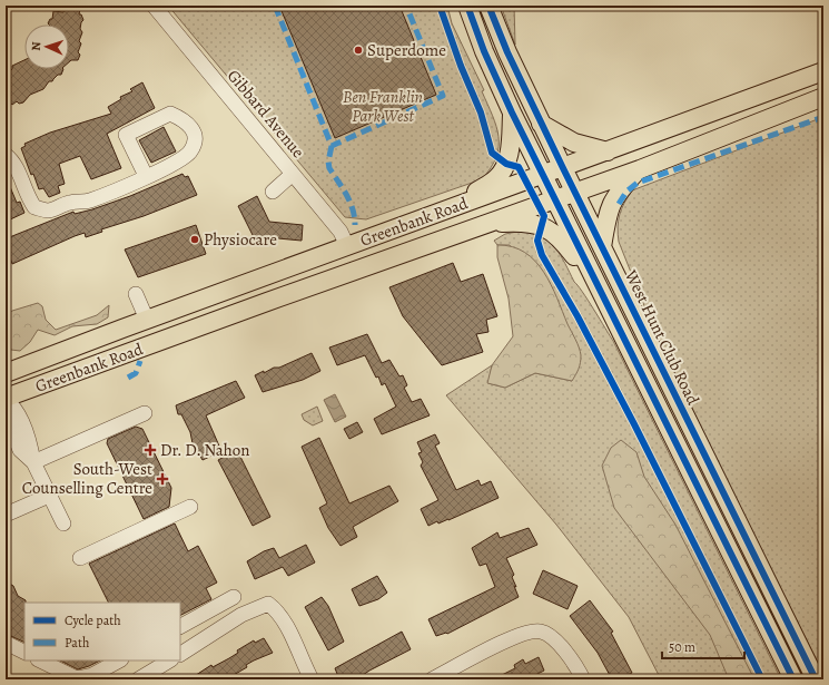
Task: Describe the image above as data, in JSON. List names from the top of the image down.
{
  "streets": {
    "main road": ["Greenbank Road", "West Hunt Club Road"],
    "street": ["Gibbard Avenue"]
  },
  "crossings": [
    ["Gibbard Avenue", "Greenbank Road"],
    ["Greenbank Road", "West Hunt Club Road"]
  ],
  "parks": ["Ben Franklin Park West"],
  "places": {
    "other": ["Superdome", "Physiocare"],
    "health": ["Dr. D. Nahon", "South-West Counselling Centre"]
  },
  "legend": ["Cycle path", "Path"],
  "scale_bar": "50 m",
  "north": "left"
}
